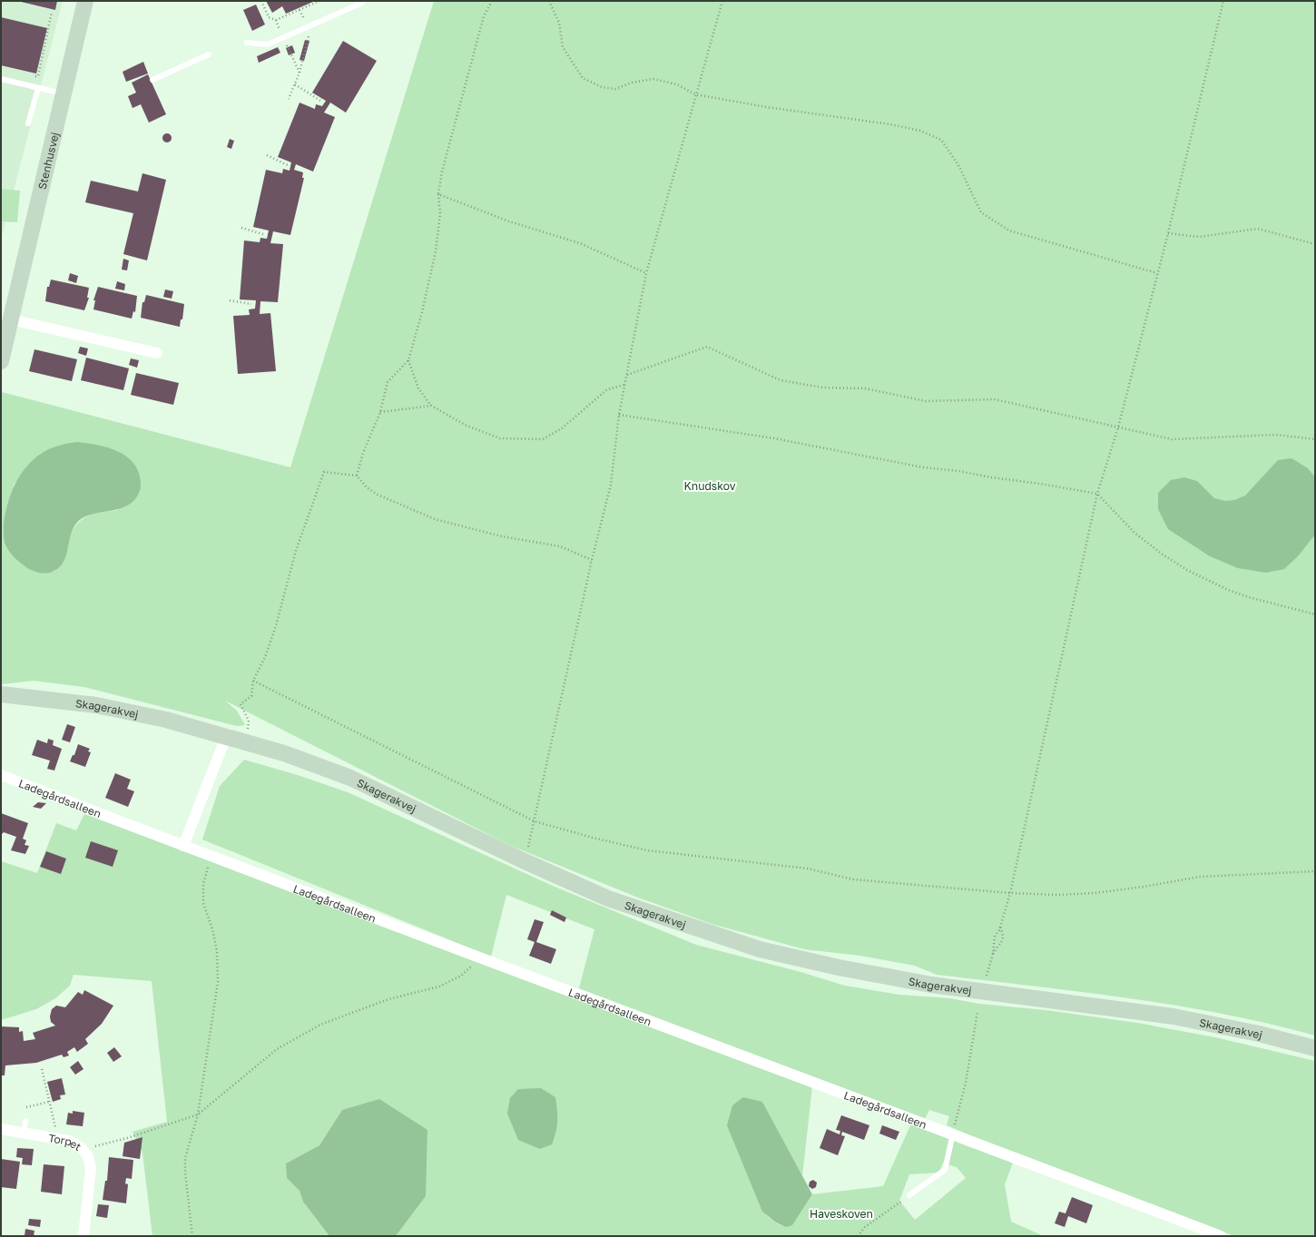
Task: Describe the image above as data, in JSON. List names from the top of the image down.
{
  "streets": {
    "street": [
      "Stenhusvej",
      "Skagerakvej",
      "Ladegårdsalleen",
      "Torpet"
    ]
  },
  "parks": ["Knudskov", "Haveskoven"]
}
